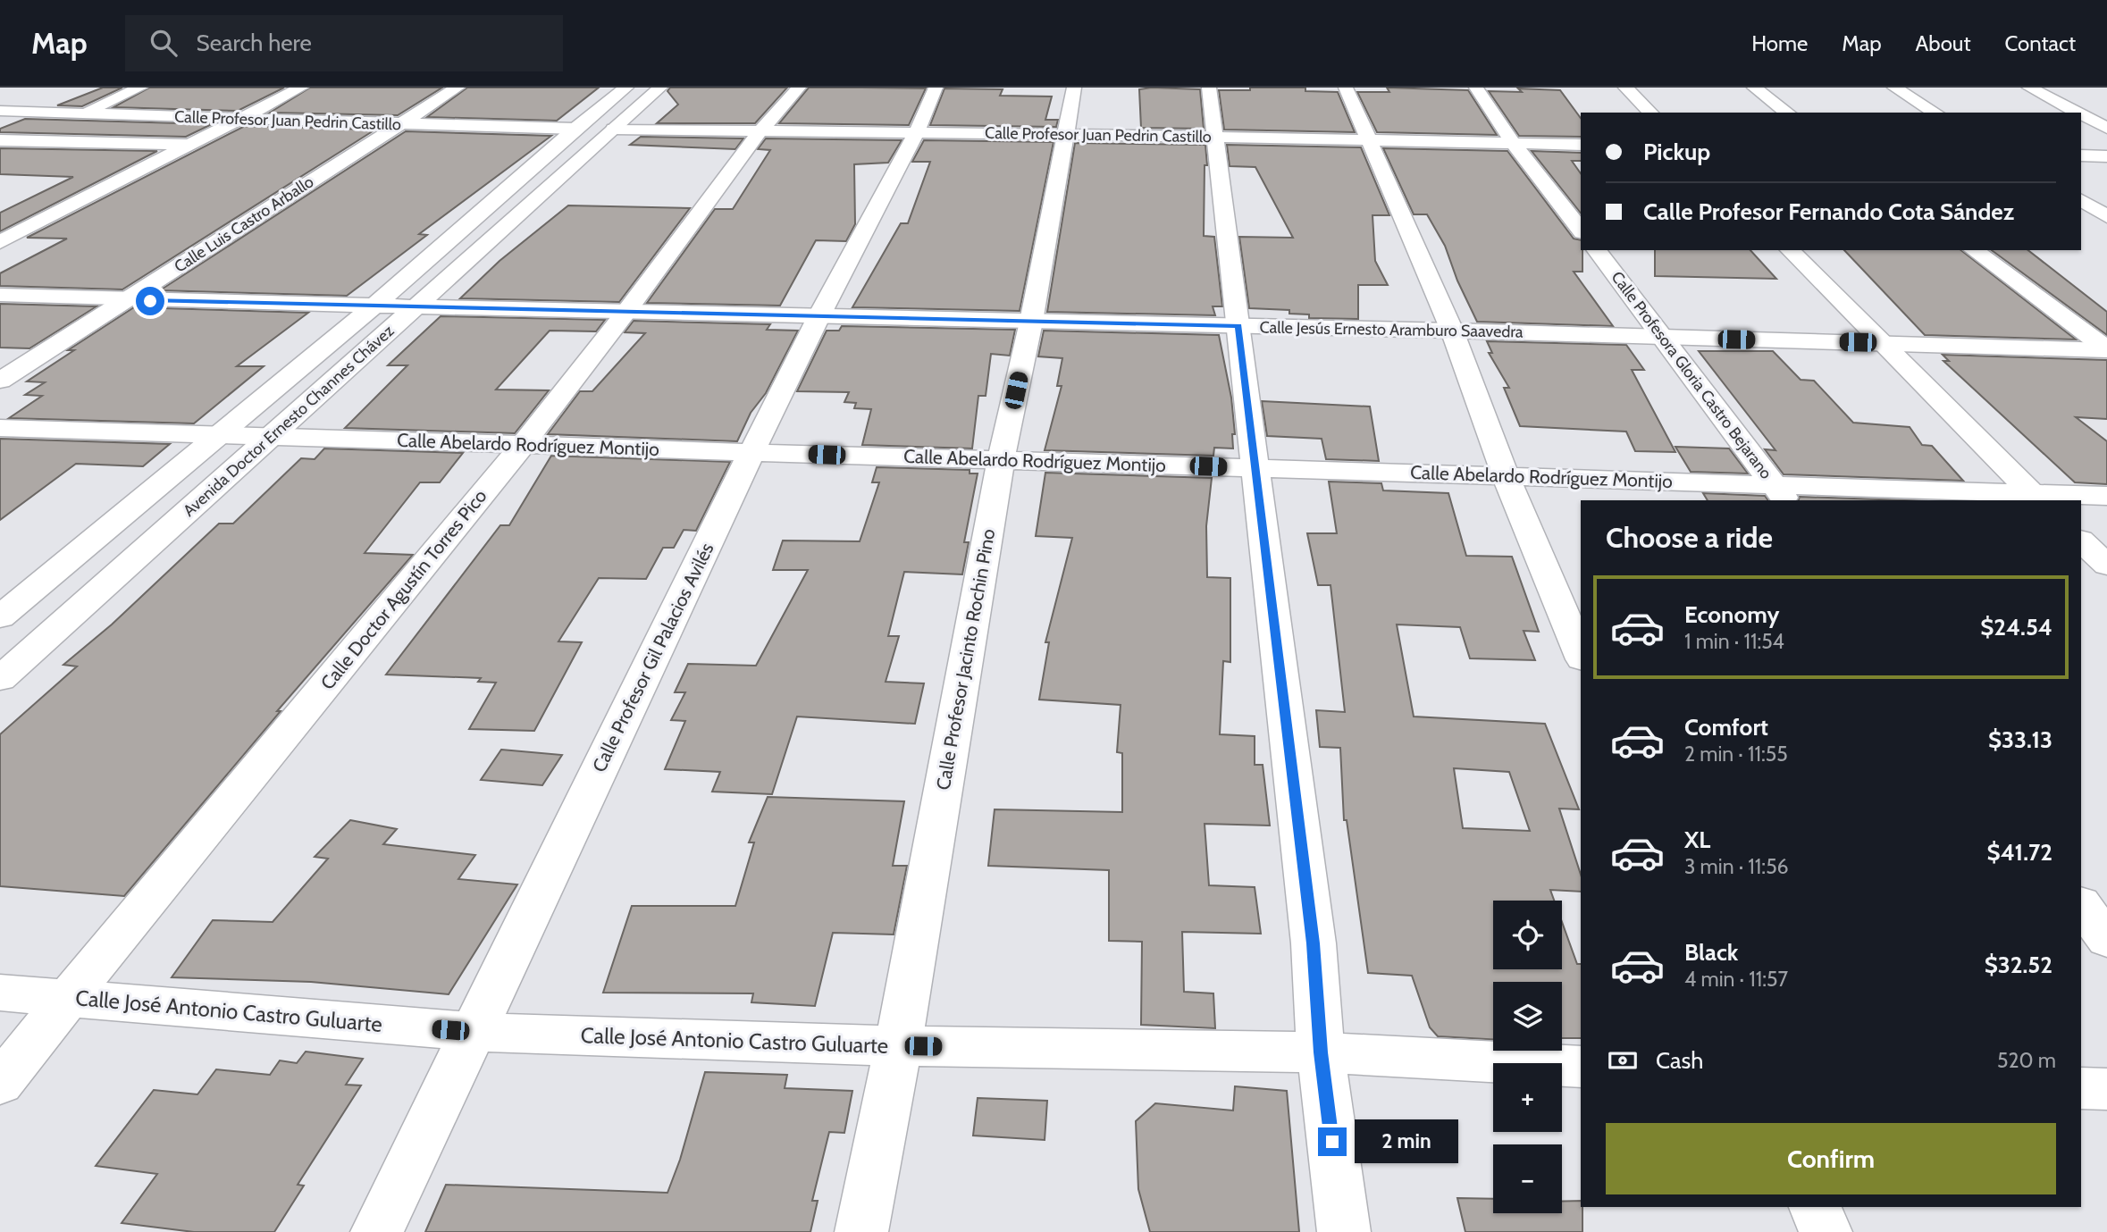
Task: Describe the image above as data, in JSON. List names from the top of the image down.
{
  "streets": {
    "street": [
      "Calle Profesor Juan Pedrin Castillo",
      "Calle Luis Castro Arballo",
      "Calle Jesús Ernesto Aramburo Saavedra",
      "Calle Profesora Gloria Castro Bejarano",
      "Avenida Doctor Ernesto Channes Chávez",
      "Calle Abelardo Rodríguez Montijo",
      "Calle Doctor Agustín Torres Pico",
      "Calle Profesor Gil Palacios Avilés",
      "Calle Profesor Jacinto Rochin Pino",
      "Calle José Antonio Castro Guluarte"
    ]
  },
  "crossings": [
    ["Calle Profesor Juan Pedrin Castillo", "Calle Luis Castro Arballo"],
    ["Calle Profesor Juan Pedrin Castillo", "Avenida Doctor Ernesto Channes Chávez"],
    ["Calle Profesor Juan Pedrin Castillo", "Calle Doctor Agustín Torres Pico"],
    ["Calle Profesor Juan Pedrin Castillo", "Calle Profesor Gil Palacios Avilés"],
    ["Calle Profesor Juan Pedrin Castillo", "Calle Profesor Jacinto Rochin Pino"],
    ["Calle Luis Castro Arballo", "Calle Jesús Ernesto Aramburo Saavedra"],
    ["Calle Jesús Ernesto Aramburo Saavedra", "Calle Profesora Gloria Castro Bejarano"],
    ["Calle Jesús Ernesto Aramburo Saavedra", "Avenida Doctor Ernesto Channes Chávez"],
    ["Calle Jesús Ernesto Aramburo Saavedra", "Calle Doctor Agustín Torres Pico"],
    ["Calle Jesús Ernesto Aramburo Saavedra", "Calle Profesor Gil Palacios Avilés"],
    ["Calle Jesús Ernesto Aramburo Saavedra", "Calle Profesor Jacinto Rochin Pino"],
    ["Calle Profesora Gloria Castro Bejarano", "Calle Abelardo Rodríguez Montijo"],
    ["Avenida Doctor Ernesto Channes Chávez", "Calle Abelardo Rodríguez Montijo"],
    ["Calle Abelardo Rodríguez Montijo", "Calle Doctor Agustín Torres Pico"],
    ["Calle Abelardo Rodríguez Montijo", "Calle Profesor Gil Palacios Avilés"],
    ["Calle Abelardo Rodríguez Montijo", "Calle Profesor Jacinto Rochin Pino"],
    ["Calle Doctor Agustín Torres Pico", "Calle José Antonio Castro Guluarte"],
    ["Calle Profesor Gil Palacios Avilés", "Calle José Antonio Castro Guluarte"],
    ["Calle Profesor Jacinto Rochin Pino", "Calle José Antonio Castro Guluarte"]
  ],
  "page": {
    "header": "Map",
    "search": "Search here",
    "nav": [
      "Home",
      "Map",
      "About",
      "Contact"
    ],
    "banner": ["Pickup", "Calle Profesor Fernando Cota Sández"],
    "heading": "Choose a ride",
    "list": [
      {
        "name": "Economy",
        "note": "1 min · 11:54",
        "value": "$24.54"
      },
      {
        "name": "Comfort",
        "note": "2 min · 11:55",
        "value": "$33.13"
      },
      {
        "name": "XL",
        "note": "3 min · 11:56",
        "value": "$41.72"
      },
      {
        "name": "Black",
        "note": "4 min · 11:57",
        "value": "$32.52"
      }
    ],
    "map_buttons": ["+", "−"],
    "pay": ["Cash", "520 m"],
    "buttons": "Confirm",
    "bubble": "2 min"
  }
}
